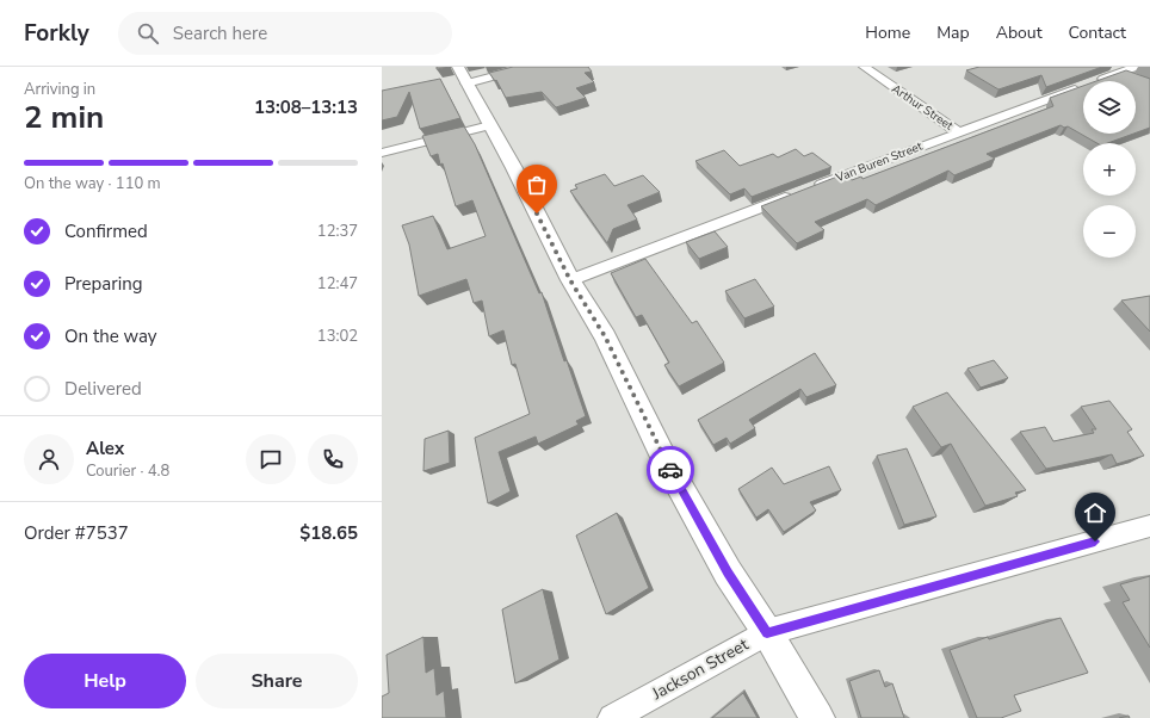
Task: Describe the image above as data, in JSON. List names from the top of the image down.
{
  "streets": {
    "street": ["Arthur Street", "Van Buren Street", "Jackson Street"]
  },
  "crossings": [
    ["Arthur Street", "Van Buren Street"]
  ],
  "page": {
    "header": "Forkly",
    "search": "Search here",
    "nav": [
      "Home",
      "Map",
      "About",
      "Contact"
    ],
    "heading": ["2 min", "Arriving in", "13:08–13:13"],
    "panel": [
      "Alex",
      "Courier · 4.8",
      "Order #7537",
      "$18.65"
    ],
    "map_buttons": ["+", "−"],
    "bar": "On the way · 110 m",
    "list": [
      ["Confirmed", "12:37"],
      ["Preparing", "12:47"],
      ["On the way", "13:02"],
      "Delivered"
    ],
    "buttons": ["Help", "Share"]
  }
}
